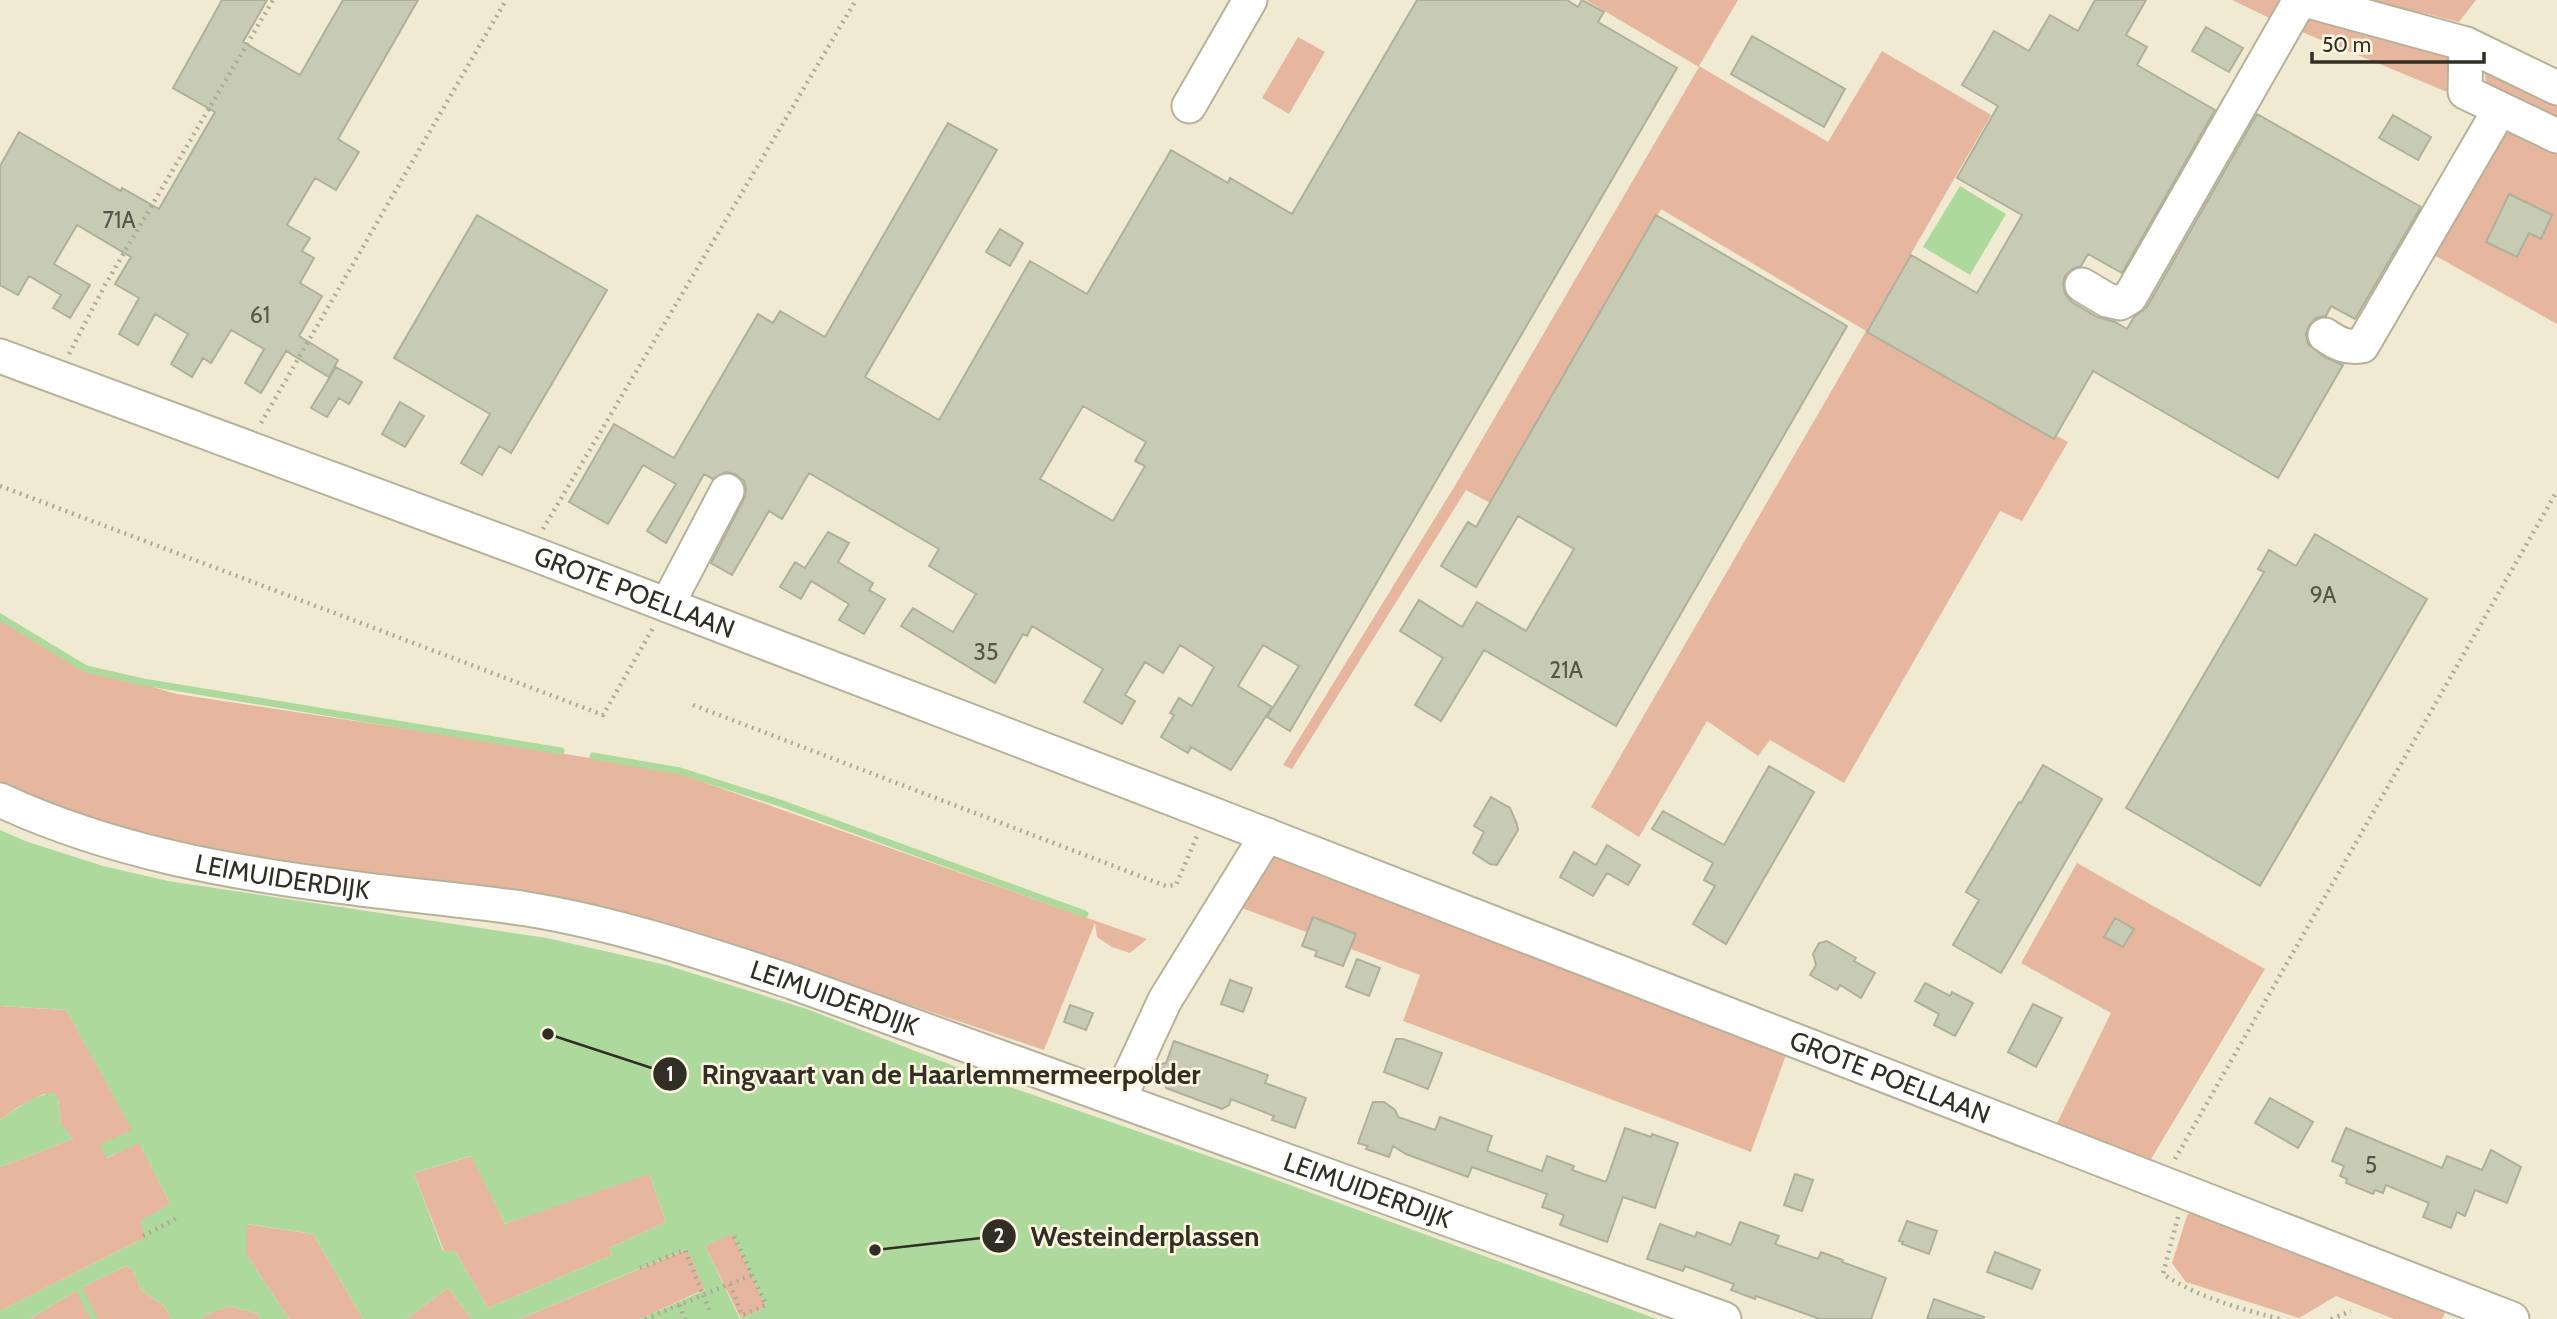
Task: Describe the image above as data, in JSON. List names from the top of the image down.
{
  "streets": {
    "street": ["GROTE POELLAAN", "LEIMUIDERDIJK"]
  },
  "places": ["Ringvaart van de Haarlemmermeerpolder", "Westeinderplassen"],
  "house_numbers": [
    "71A",
    "61",
    "9A",
    "35",
    "21A",
    "5"
  ],
  "scale_bar": "50 m"
}
